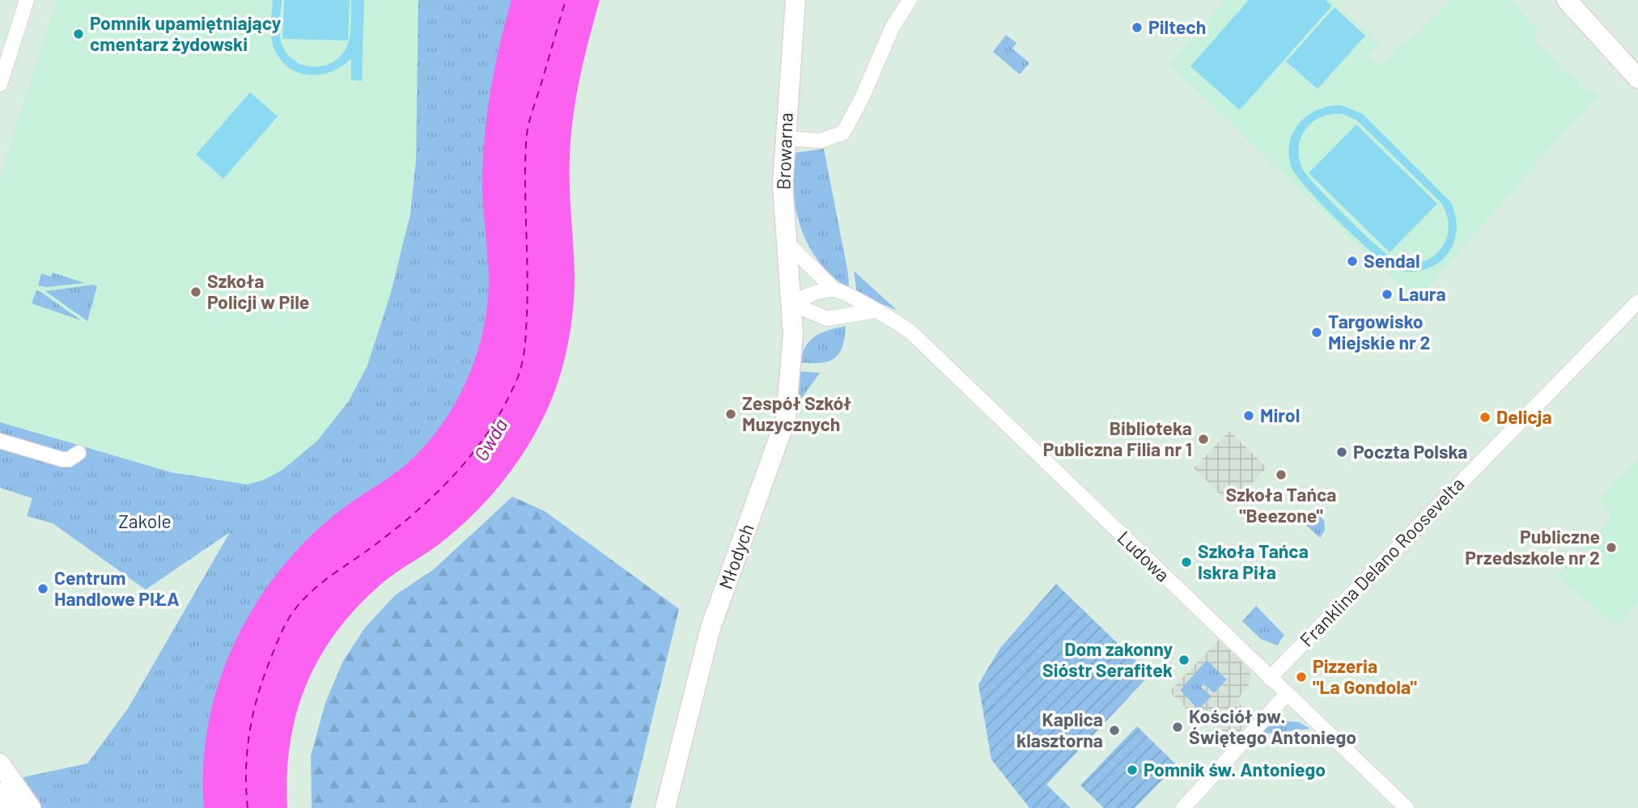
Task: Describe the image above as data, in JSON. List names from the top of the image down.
{
  "streets": {
    "street": [
      "Browarna",
      "Młodych",
      "Ludowa",
      "Franklina Delano Roosevelta"
    ]
  },
  "crossings": [
    ["Browarna", "Młodych"],
    ["Browarna", "Ludowa"],
    ["Ludowa", "Franklina Delano Roosevelta"]
  ],
  "water": ["Gwda"],
  "parks": ["Zakole"],
  "places": [
    "Piltech",
    "Pomnik upamiętniający cmentarz żydowski",
    "Sendal",
    "Szkoła Policji w Pile",
    "Laura",
    "Targowisko Miejskie nr 2",
    "Zespół Szkół Muzycznych",
    "Mirol",
    "Delicja",
    "Biblioteka Publiczna Filia nr 1",
    "Poczta Polska",
    "Szkoła Tańca \"Beezone\"",
    "Publiczne Przedszkole nr 2",
    "Szkoła Tańca Iskra Piła",
    "Centrum Handlowe PIŁA",
    "Dom zakonny Sióstr Serafitek",
    "Pizzeria \"La Gondola\"",
    "Kościół pw. Świętego Antoniego",
    "Kaplica klasztorna",
    "Pomnik św. Antoniego"
  ]
}
